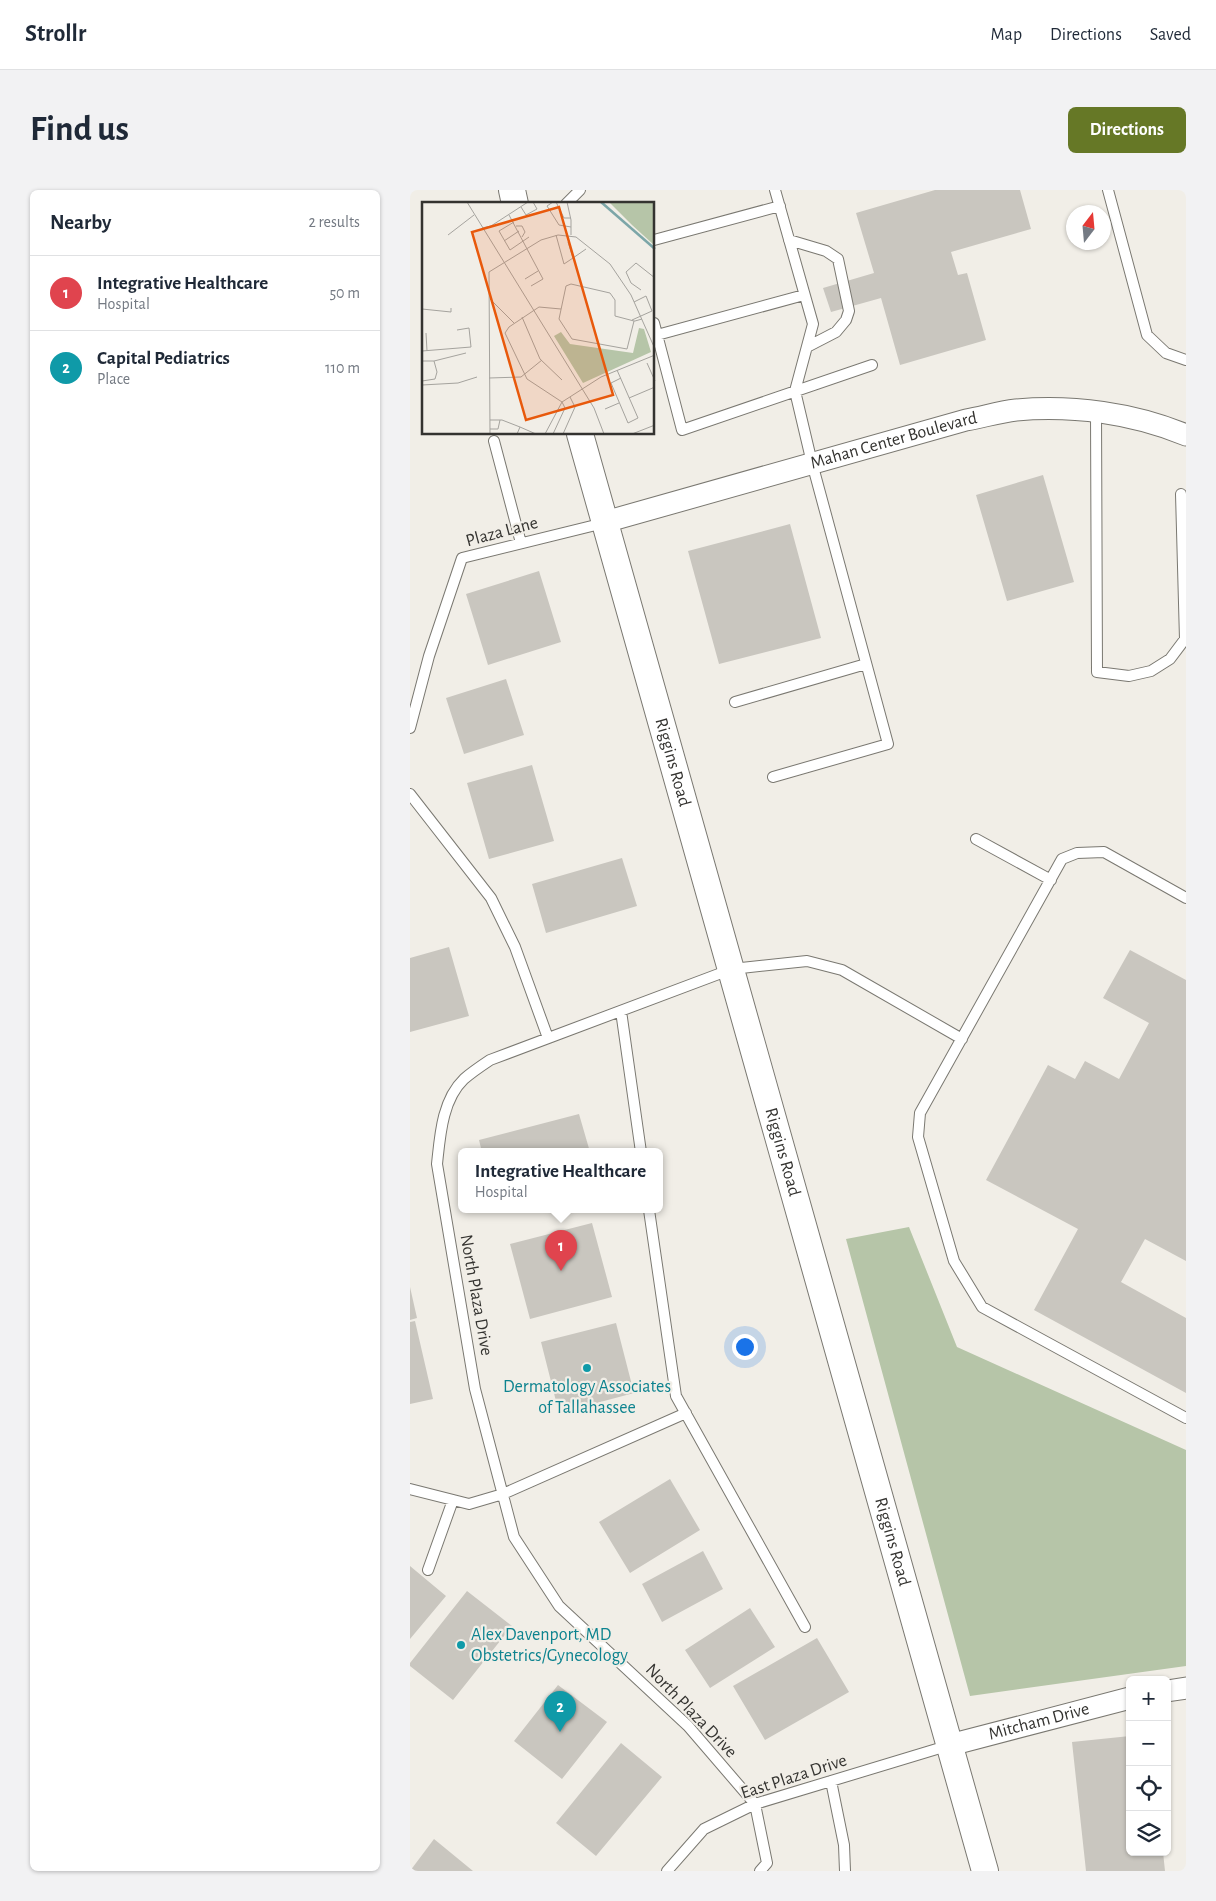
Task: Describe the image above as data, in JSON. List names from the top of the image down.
{
  "streets": {
    "street": ["Mahan Center Boulevard", "Riggins Road", "Mitcham Drive"],
    "lane": ["Plaza Lane", "North Plaza Drive", "East Plaza Drive"]
  },
  "crossings": [
    ["Mahan Center Boulevard", "Plaza Lane"],
    ["Mahan Center Boulevard", "Riggins Road"],
    ["Plaza Lane", "Riggins Road"],
    ["Riggins Road", "North Plaza Drive"],
    ["Riggins Road", "Mitcham Drive"],
    ["Riggins Road", "East Plaza Drive"],
    ["North Plaza Drive", "East Plaza Drive"],
    ["Mitcham Drive", "East Plaza Drive"]
  ],
  "places": ["Dermatology Associates of Tallahassee", "Alex Davenport, MD Obstetrics/Gynecology"],
  "north": "top",
  "page": {
    "header": "Strollr",
    "nav": ["Map", "Directions", "Saved"],
    "buttons": "Directions",
    "title": "Find us",
    "heading": ["Nearby", "2 results"],
    "list": [
      {
        "mark": "1",
        "name": "Integrative Healthcare",
        "note": "Hospital",
        "value": "50 m"
      },
      {
        "mark": "2",
        "name": "Capital Pediatrics",
        "note": "Place",
        "value": "110 m"
      }
    ],
    "popup": ["Integrative Healthcare", "Hospital"],
    "pins": ["1", "2"],
    "map_buttons": ["+", "−"]
  }
}
